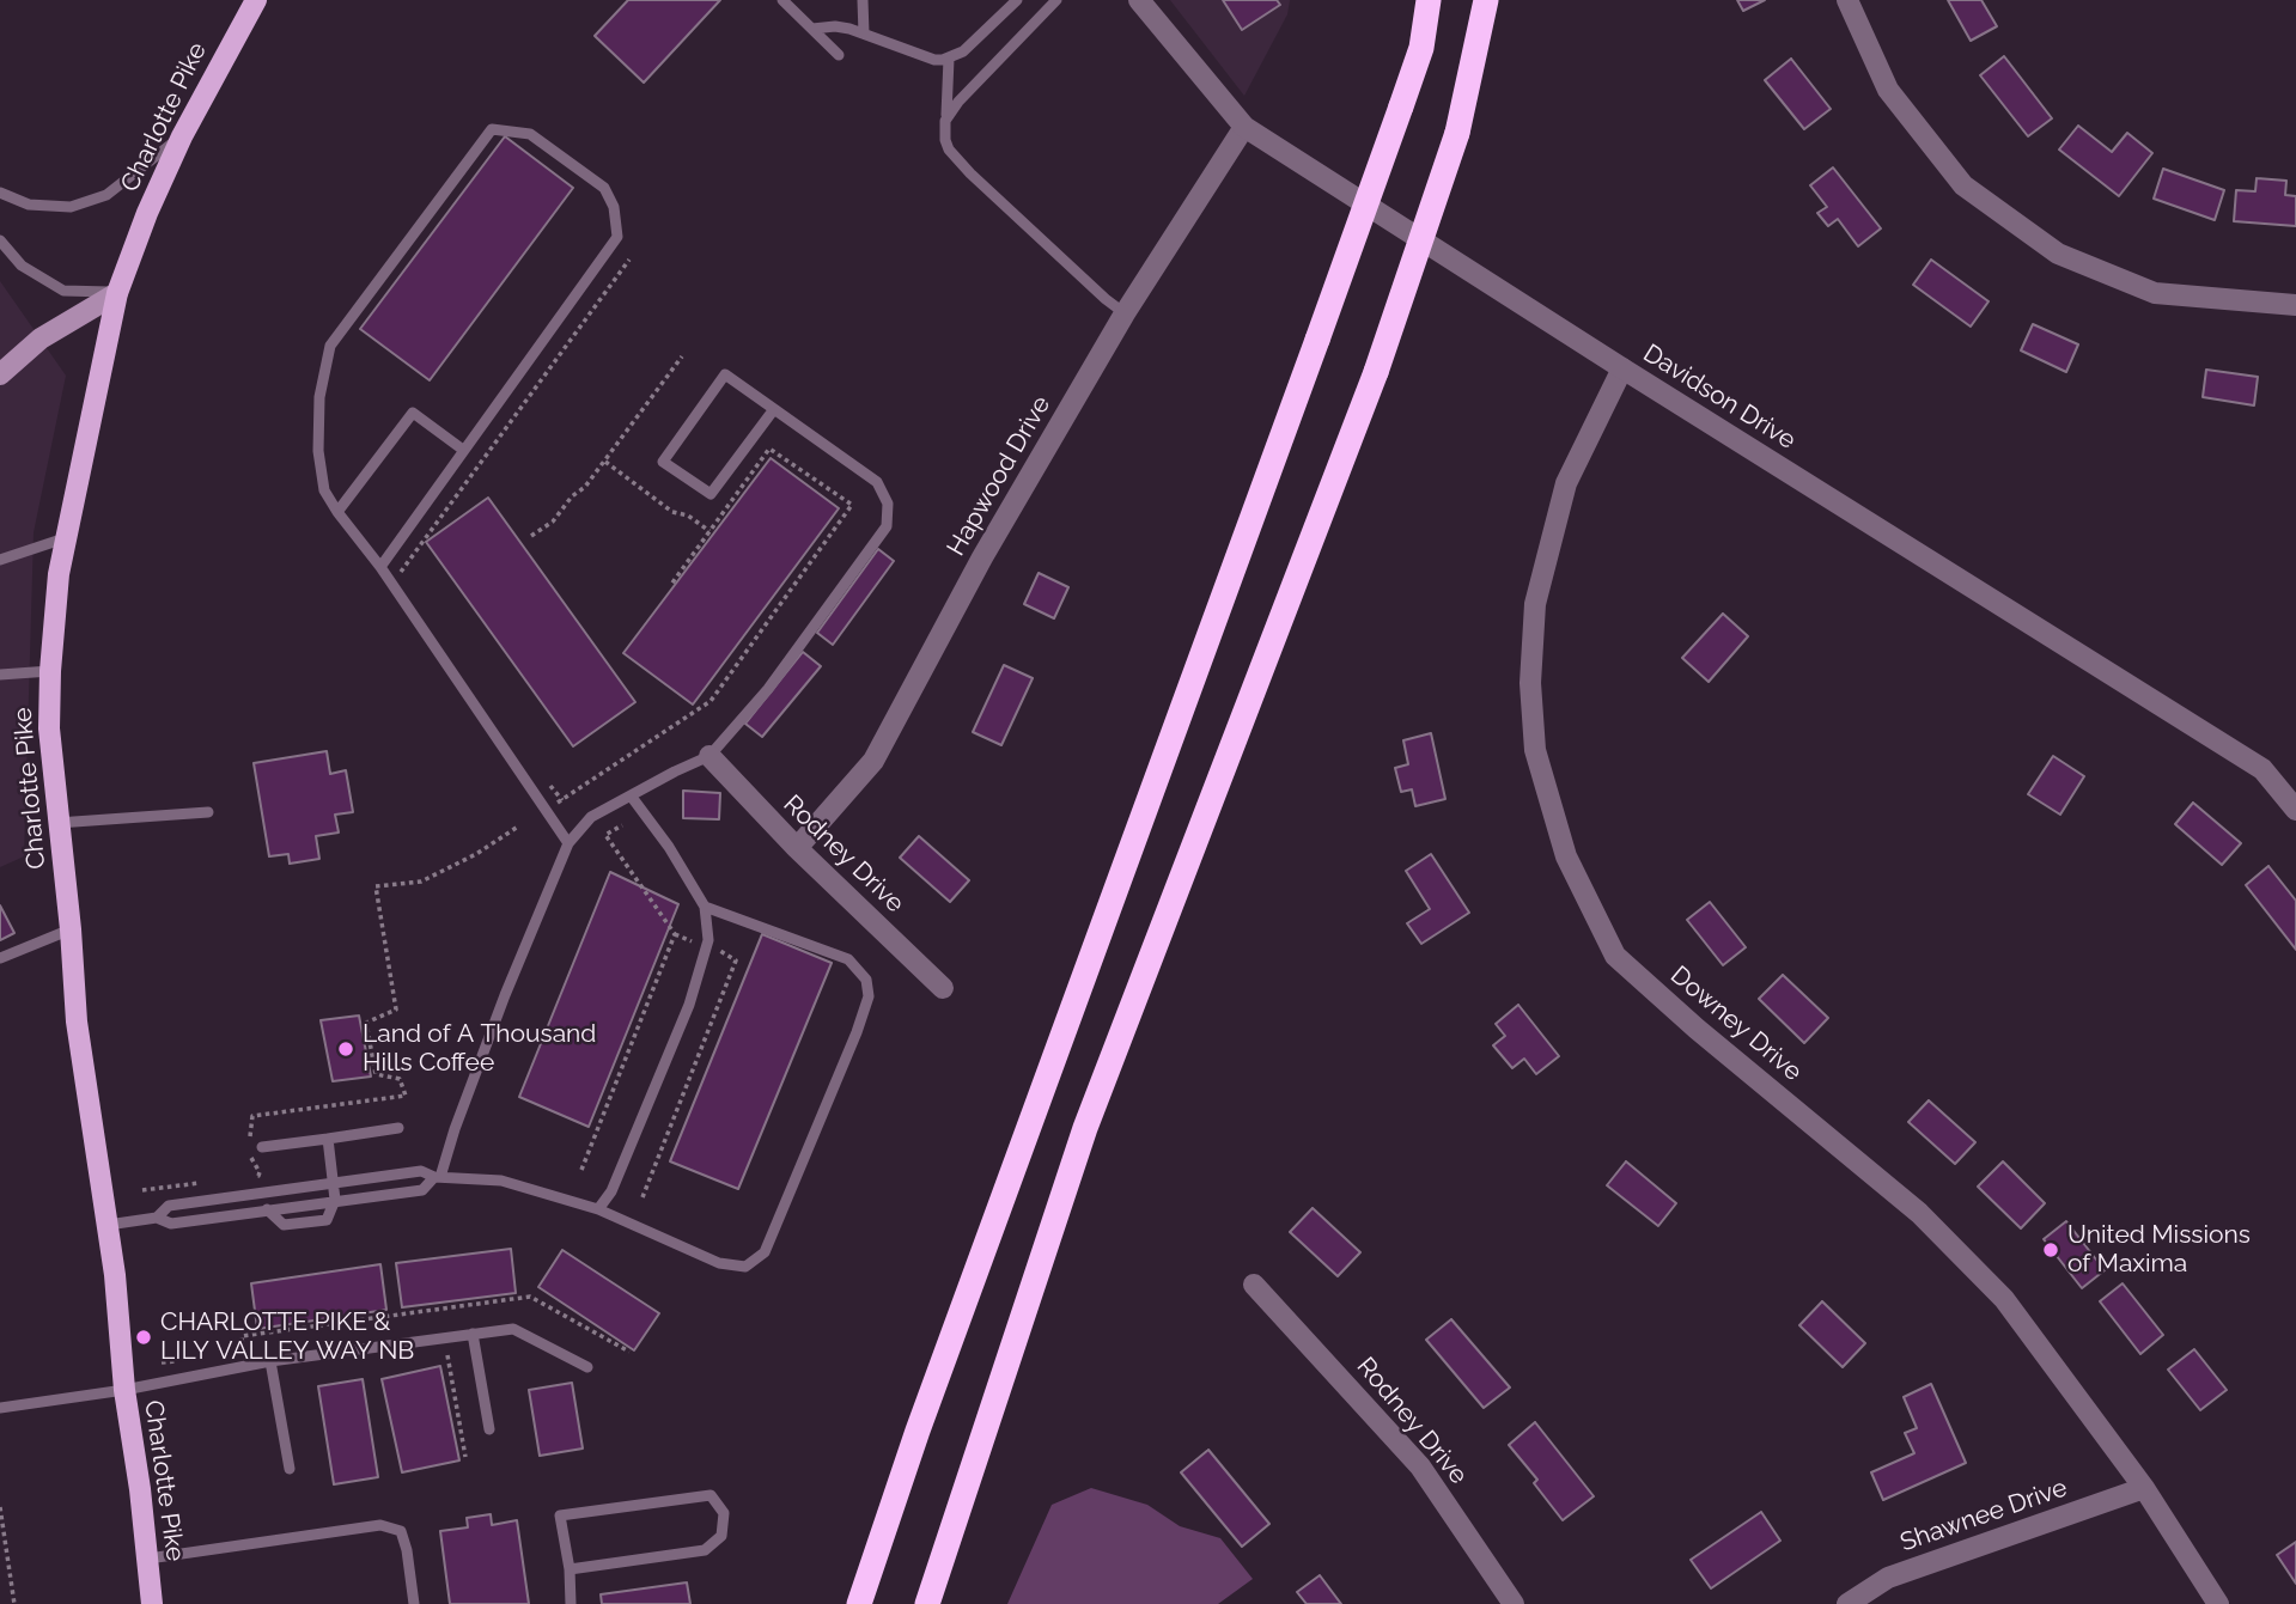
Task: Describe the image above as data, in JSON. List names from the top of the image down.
{
  "streets": {
    "main road": ["Charlotte Pike"],
    "street": [
      "Davidson Drive",
      "Hapwood Drive",
      "Rodney Drive",
      "Downey Drive",
      "Shawnee Drive"
    ]
  },
  "crossings": [
    ["Davidson Drive", "Hapwood Drive"],
    ["Davidson Drive", "Downey Drive"],
    ["Hapwood Drive", "Rodney Drive"],
    ["Downey Drive", "Shawnee Drive"]
  ],
  "places": ["Land of A Thousand Hills Coffee", "United Missions of Maxima", "CHARLOTTE PIKE & LILY VALLEY WAY NB"]
}
